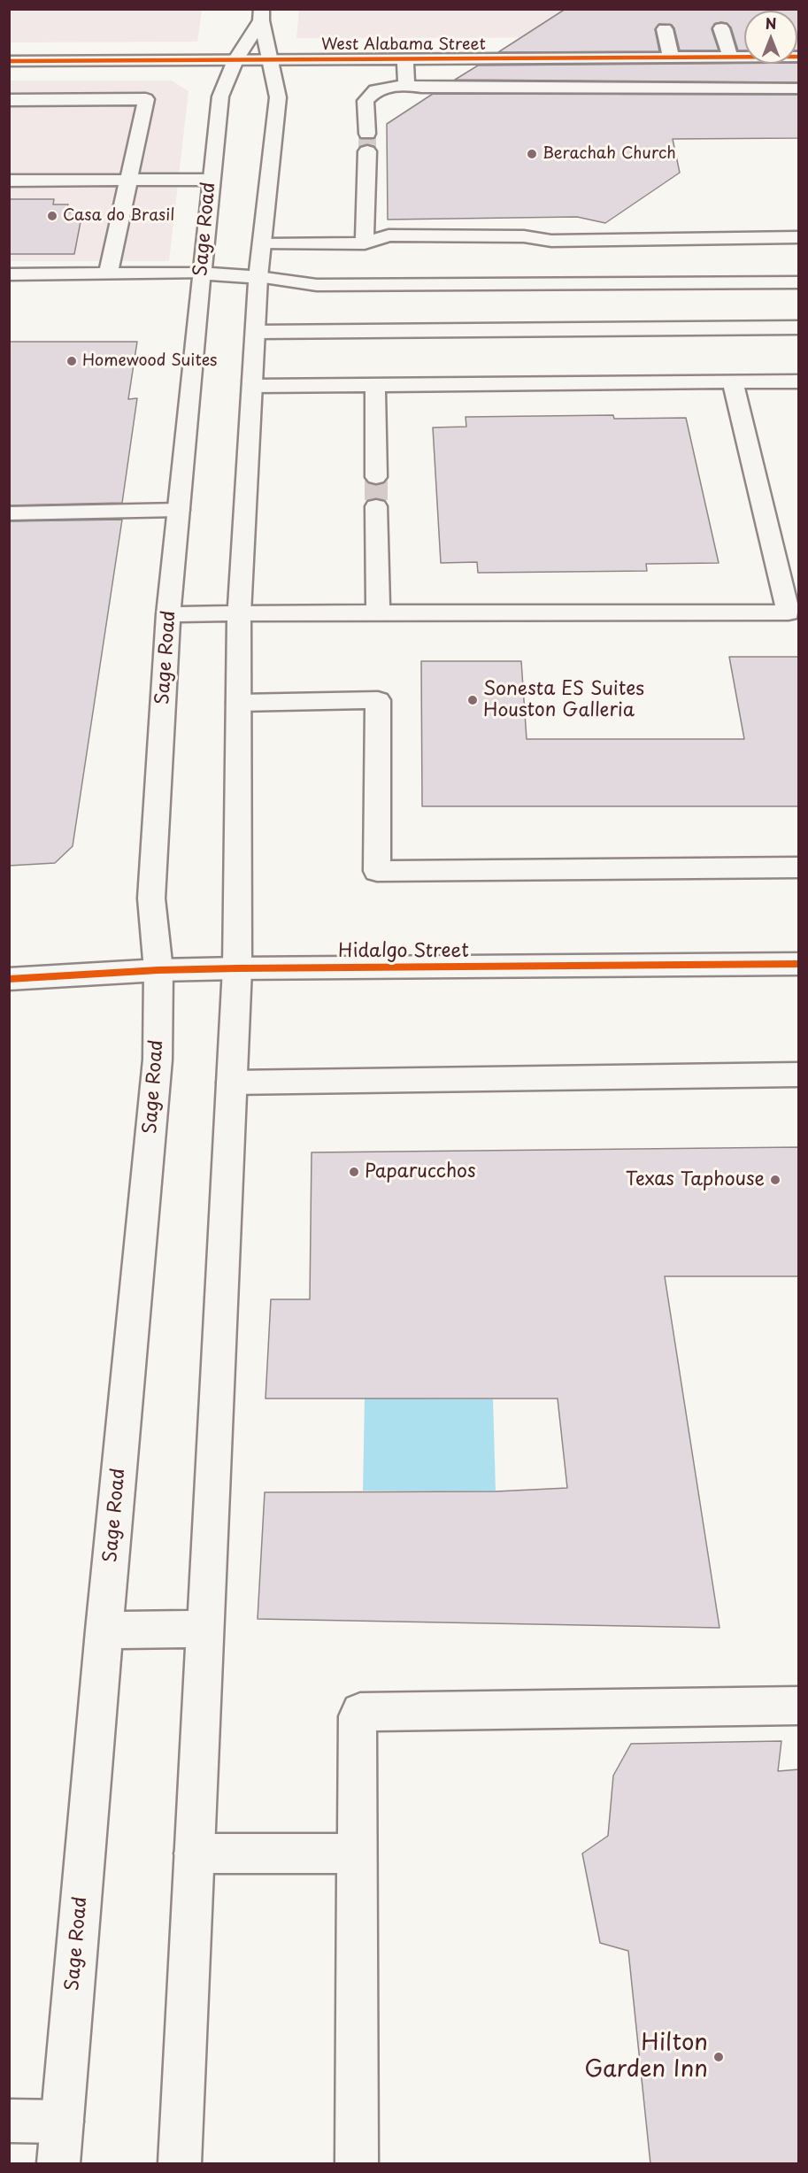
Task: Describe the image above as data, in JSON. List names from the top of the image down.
{
  "streets": {
    "main road": ["West Alabama Street", "Sage Road", "Hidalgo Street"]
  },
  "crossings": [
    ["West Alabama Street", "Sage Road"],
    ["Sage Road", "Hidalgo Street"]
  ],
  "places": [
    "Berachah Church",
    "Casa do Brasil",
    "Homewood Suites",
    "Sonesta ES Suites Houston Galleria",
    "Paparucchos",
    "Texas Taphouse",
    "Hilton Garden Inn"
  ],
  "north": "top"
}
